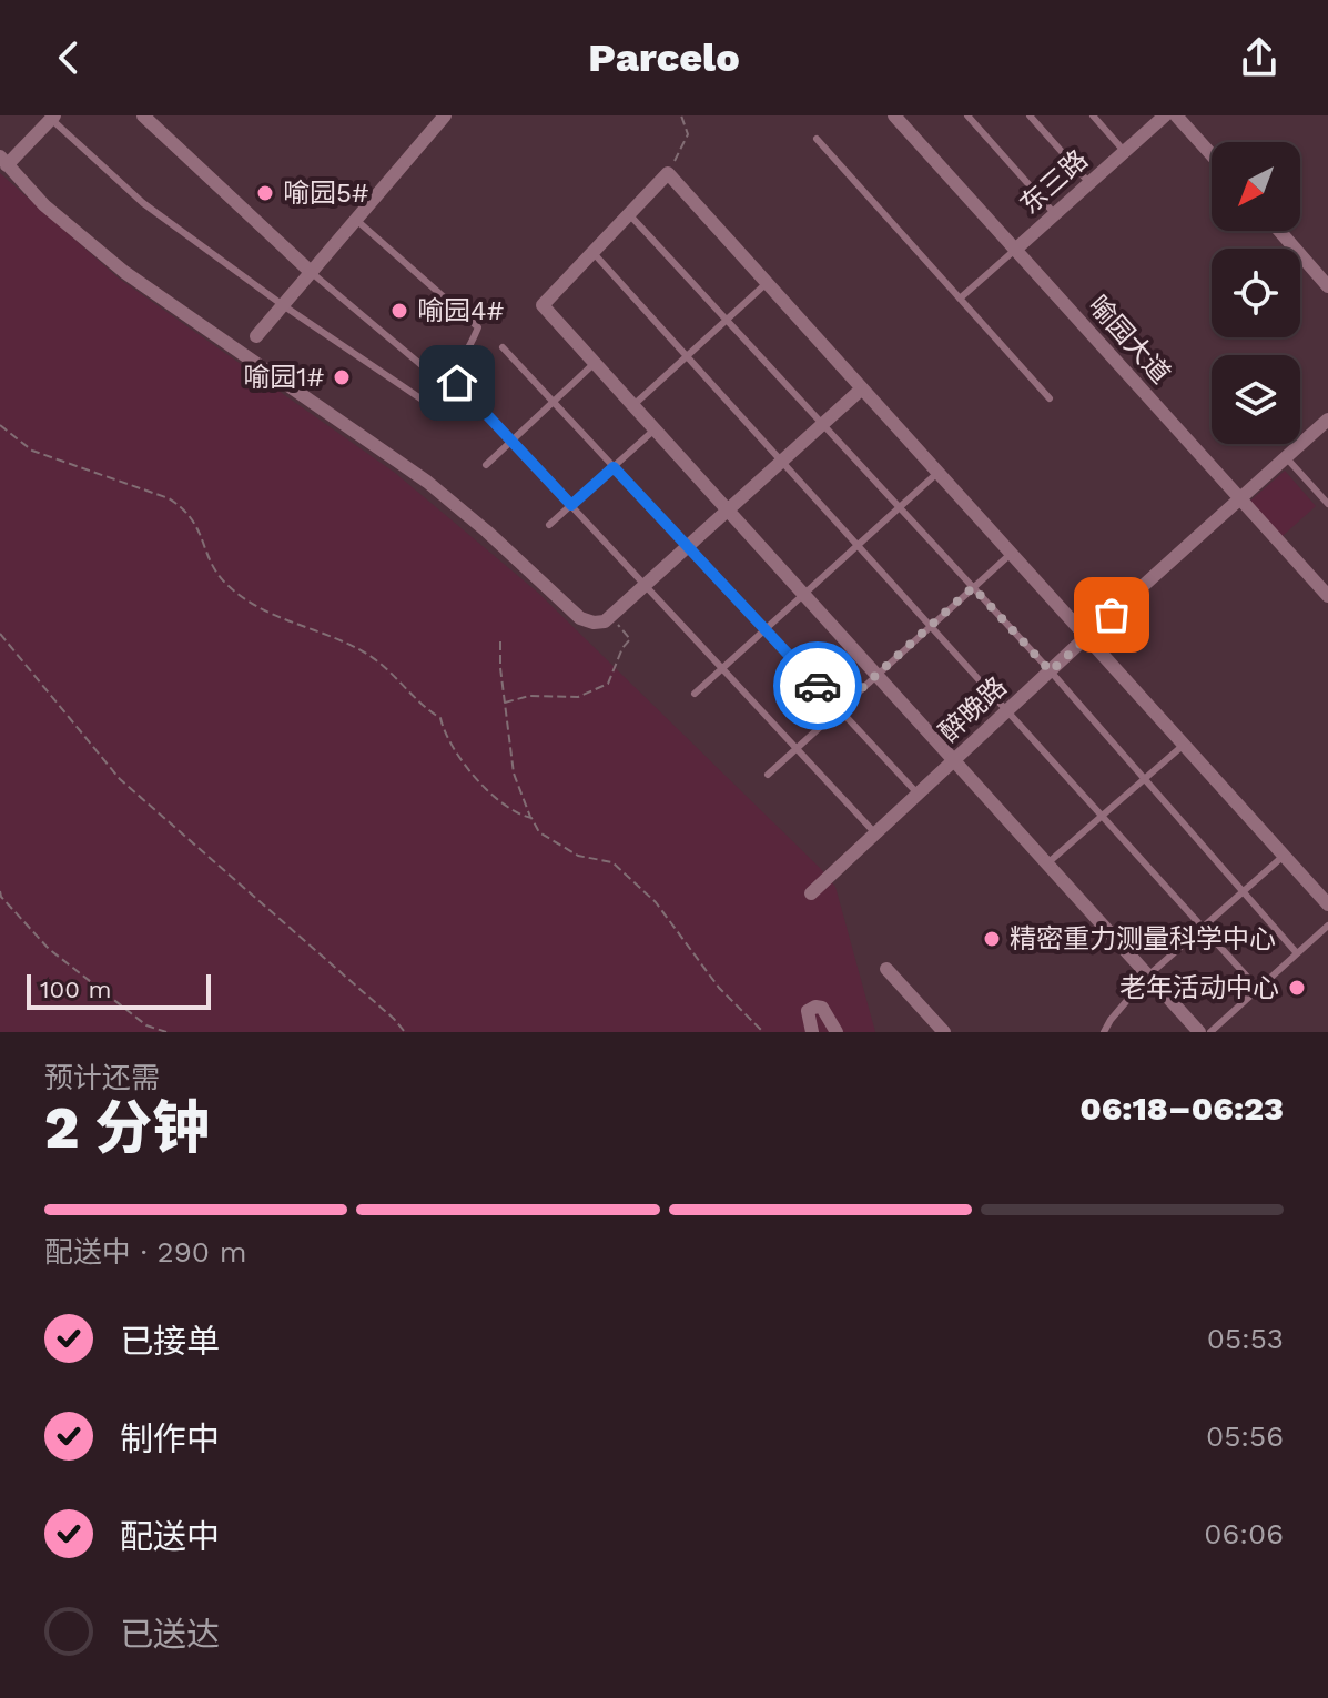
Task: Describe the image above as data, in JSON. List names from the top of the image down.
{
  "streets": {
    "street": ["东三路", "喻园大道", "醉晚路"]
  },
  "crossings": [
    ["东三路", "喻园大道"],
    ["喻园大道", "醉晚路"]
  ],
  "places": [
    "喻园5#",
    "喻园4#",
    "喻园1#",
    "精密重力测量科学中心",
    "老年活动中心"
  ],
  "scale_bar": "100 m",
  "north": "bottom left",
  "page": {
    "header": "Parcelo",
    "scale": "100 m",
    "heading": ["2 分钟", "预计还需", "06:18–06:23"],
    "bar": "配送中 · 290 m",
    "list": [
      ["已接单", "05:53"],
      ["制作中", "05:56"],
      ["配送中", "06:06"],
      "已送达"
    ]
  }
}
